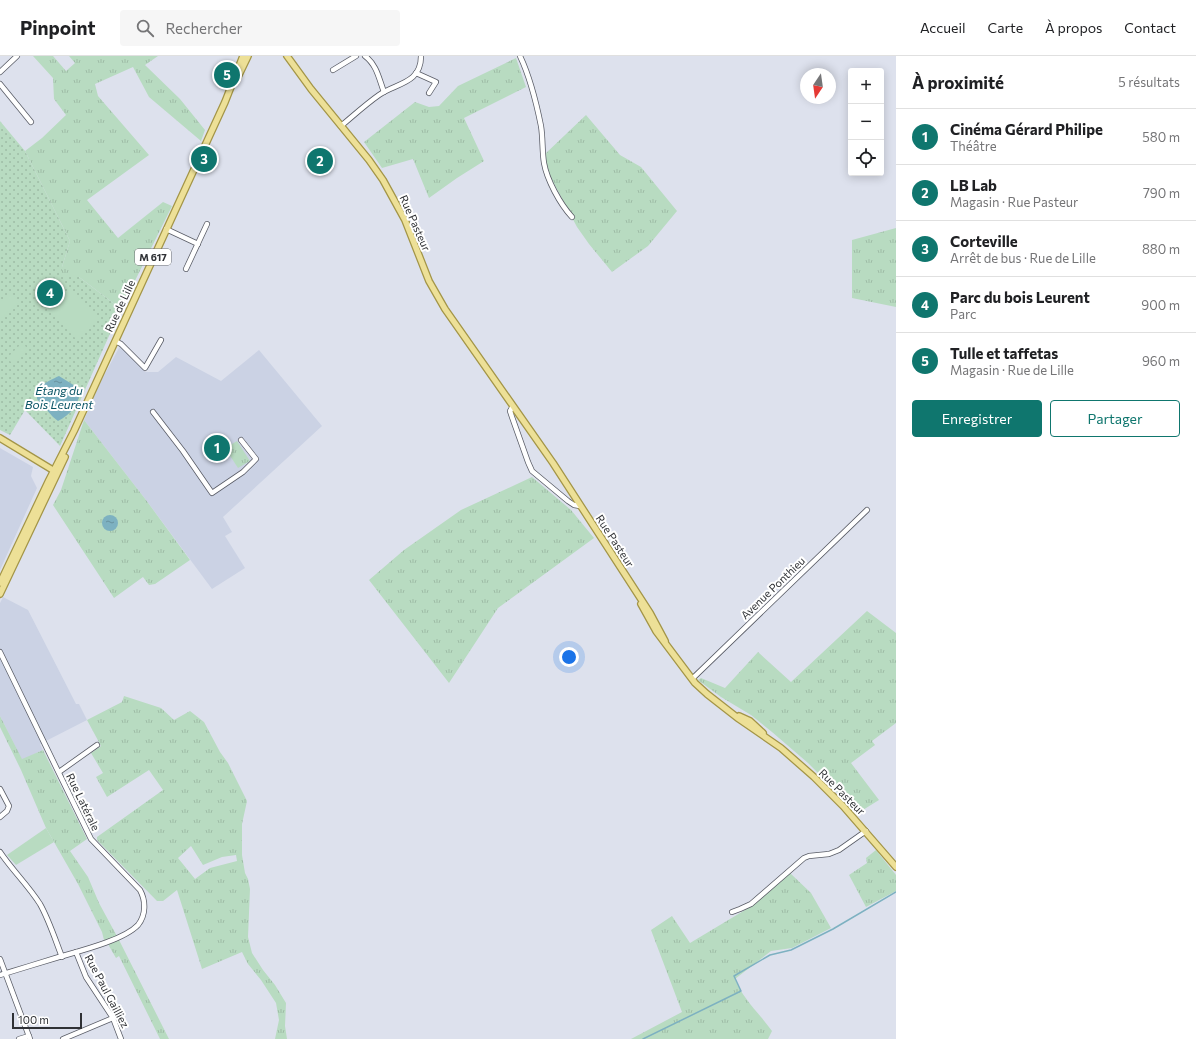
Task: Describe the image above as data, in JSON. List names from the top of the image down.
{
  "streets": {
    "main road": ["Rue Pasteur", "M 617", "Rue de Lille"],
    "street": ["Avenue Ponthieu", "Rue Latérale", "Rue Paul Gailliez"]
  },
  "crossings": [
    ["Rue Pasteur", "Avenue Ponthieu"],
    ["Rue Latérale", "Rue Paul Gailliez"]
  ],
  "water": ["Étang du Bois Leurent"],
  "scale_bar": "100 m",
  "north": "bottom",
  "page": {
    "header": "Pinpoint",
    "search": "Rechercher",
    "nav": [
      "Accueil",
      "Carte",
      "À propos",
      "Contact"
    ],
    "heading": ["À proximité", "5 résultats"],
    "pins": [
      "5",
      "3",
      "2",
      "4",
      "1"
    ],
    "map_buttons": ["+", "−"],
    "list": [
      {
        "mark": "1",
        "name": "Cinéma Gérard Philipe",
        "note": "Théâtre",
        "value": "580 m"
      },
      {
        "mark": "2",
        "name": "LB Lab",
        "note": "Magasin · Rue Pasteur",
        "value": "790 m"
      },
      {
        "mark": "3",
        "name": "Corteville",
        "note": "Arrêt de bus · Rue de Lille",
        "value": "880 m"
      },
      {
        "mark": "4",
        "name": "Parc du bois Leurent",
        "note": "Parc",
        "value": "900 m"
      },
      {
        "mark": "5",
        "name": "Tulle et taffetas",
        "note": "Magasin · Rue de Lille",
        "value": "960 m"
      }
    ],
    "buttons": ["Enregistrer", "Partager"],
    "scale": "100 m"
  }
}
